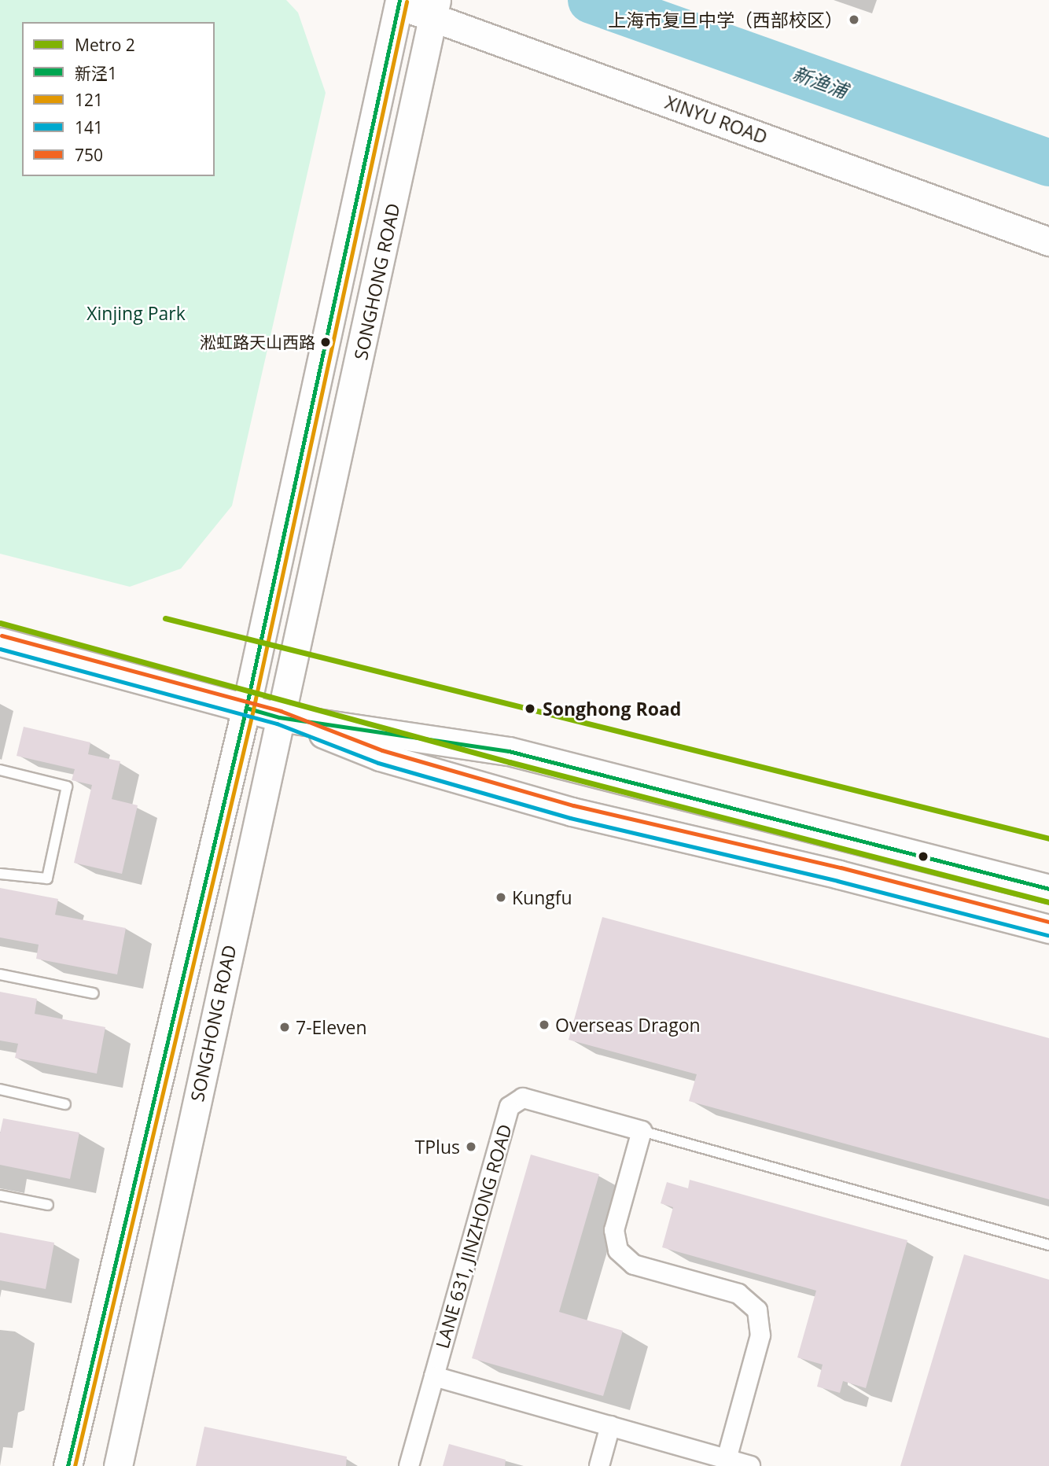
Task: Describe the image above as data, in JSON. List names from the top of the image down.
{
  "streets": {
    "main road": ["XINYU ROAD", "SONGHONG ROAD"],
    "street": ["LANE 631, JINZHONG ROAD"]
  },
  "crossings": [
    ["XINYU ROAD", "SONGHONG ROAD"]
  ],
  "water": ["新渔浦"],
  "parks": ["Xinjing Park"],
  "places": [
    "上海市复旦中学（西部校区）",
    "淞虹路天山西路",
    "Songhong Road",
    "Kungfu",
    "Overseas Dragon",
    "7-Eleven",
    "TPlus"
  ],
  "lines": [
    "transit line 新泾1",
    "transit line 121",
    "metro line 2",
    "transit line 750",
    "transit line 141"
  ],
  "legend": [
    "Metro 2",
    "新泾1",
    "121",
    "141",
    "750"
  ]
}
